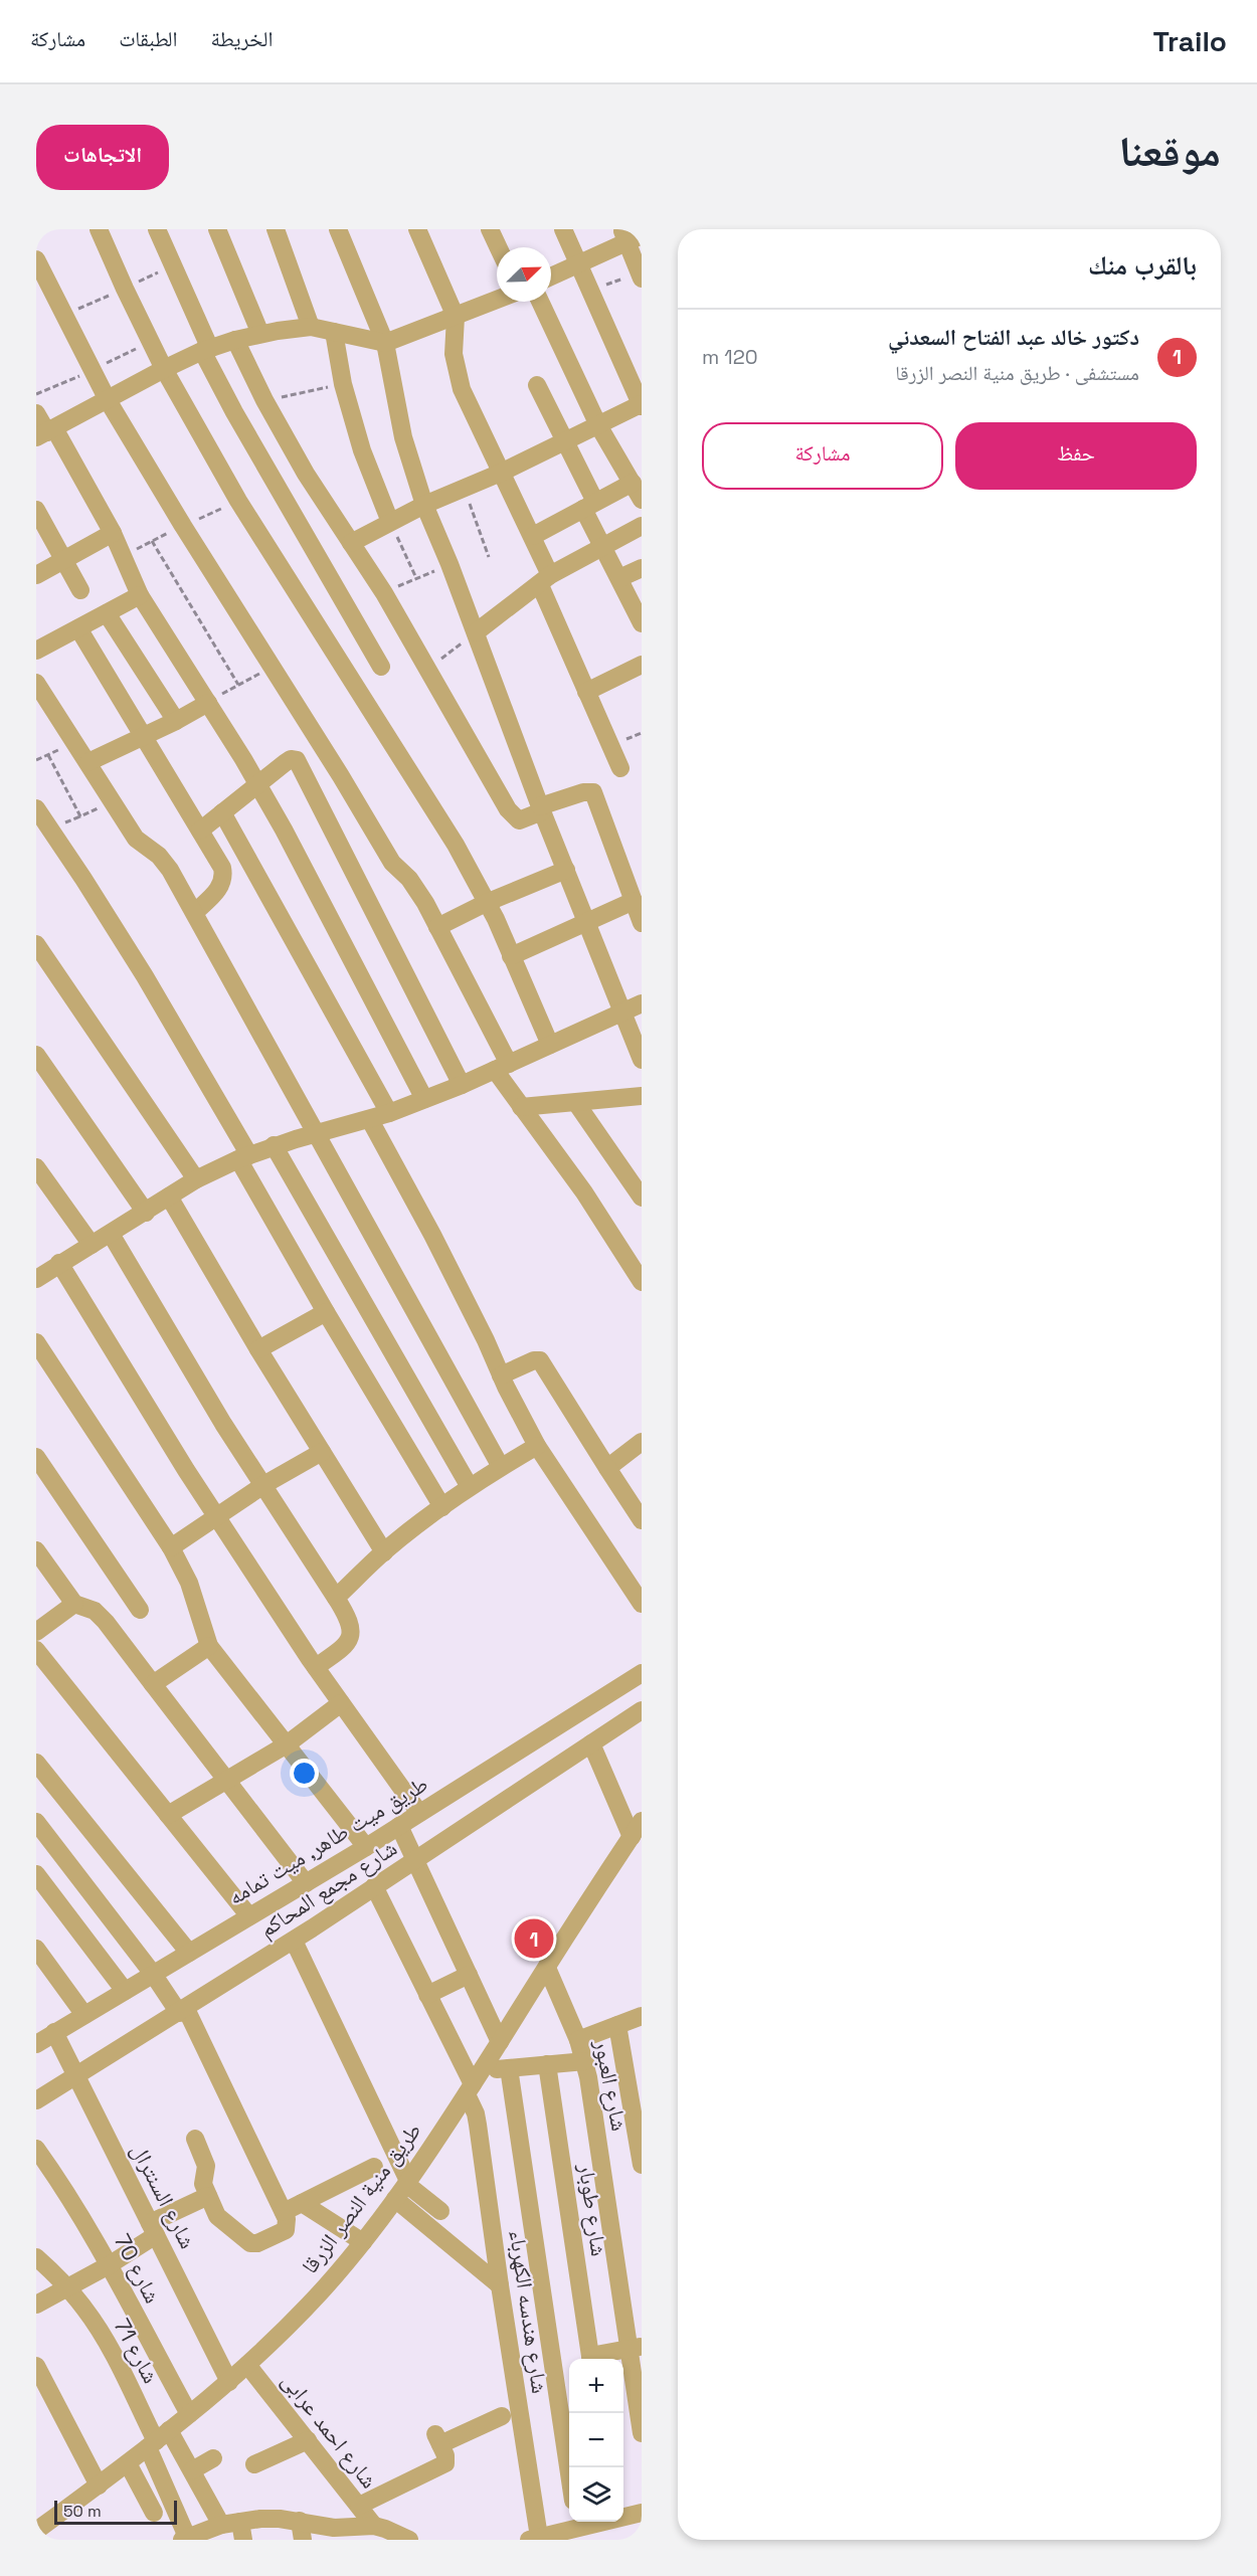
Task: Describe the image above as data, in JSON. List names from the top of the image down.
{
  "streets": {
    "street": [
      "طريق ميت طاهر, ميت تمامه",
      "شارع مجمع المحاكم",
      "شارع العبور",
      "شارع السنترال",
      "طريق منية النصر الزرقا",
      "شارع طوبار",
      "شارع 70",
      "شارع هندسه الكهرباء",
      "شارع 71",
      "شارع احمد عرابى"
    ]
  },
  "crossings": [
    ["طريق ميت طاهر, ميت تمامه", "شارع السنترال"],
    ["شارع مجمع المحاكم", "شارع السنترال"],
    ["شارع مجمع المحاكم", "شارع هندسه الكهرباء"],
    ["شارع العبور", "طريق منية النصر الزرقا"],
    ["شارع السنترال", "طريق منية النصر الزرقا"],
    ["طريق منية النصر الزرقا", "شارع 70"],
    ["طريق منية النصر الزرقا", "شارع هندسه الكهرباء"],
    ["طريق منية النصر الزرقا", "شارع 71"],
    ["طريق منية النصر الزرقا", "شارع احمد عرابى"]
  ],
  "scale_bar": "50 m",
  "north": "top right",
  "page": {
    "header": "Trailo",
    "nav": ["الخريطة", "الطبقات", "مشاركة"],
    "title": "موقعنا",
    "buttons": [
      "الاتجاهات",
      ["حفظ", "مشاركة"]
    ],
    "heading": "بالقرب منك",
    "list": [
      {
        "mark": "1",
        "name": "دكتور خالد عبد الفتاح السعدني",
        "note": "مستشفى · طريق منية النصر الزرقا",
        "value": "120 m"
      }
    ],
    "pins": "1",
    "map_buttons": ["+", "−"],
    "scale": "50 m"
  }
}
